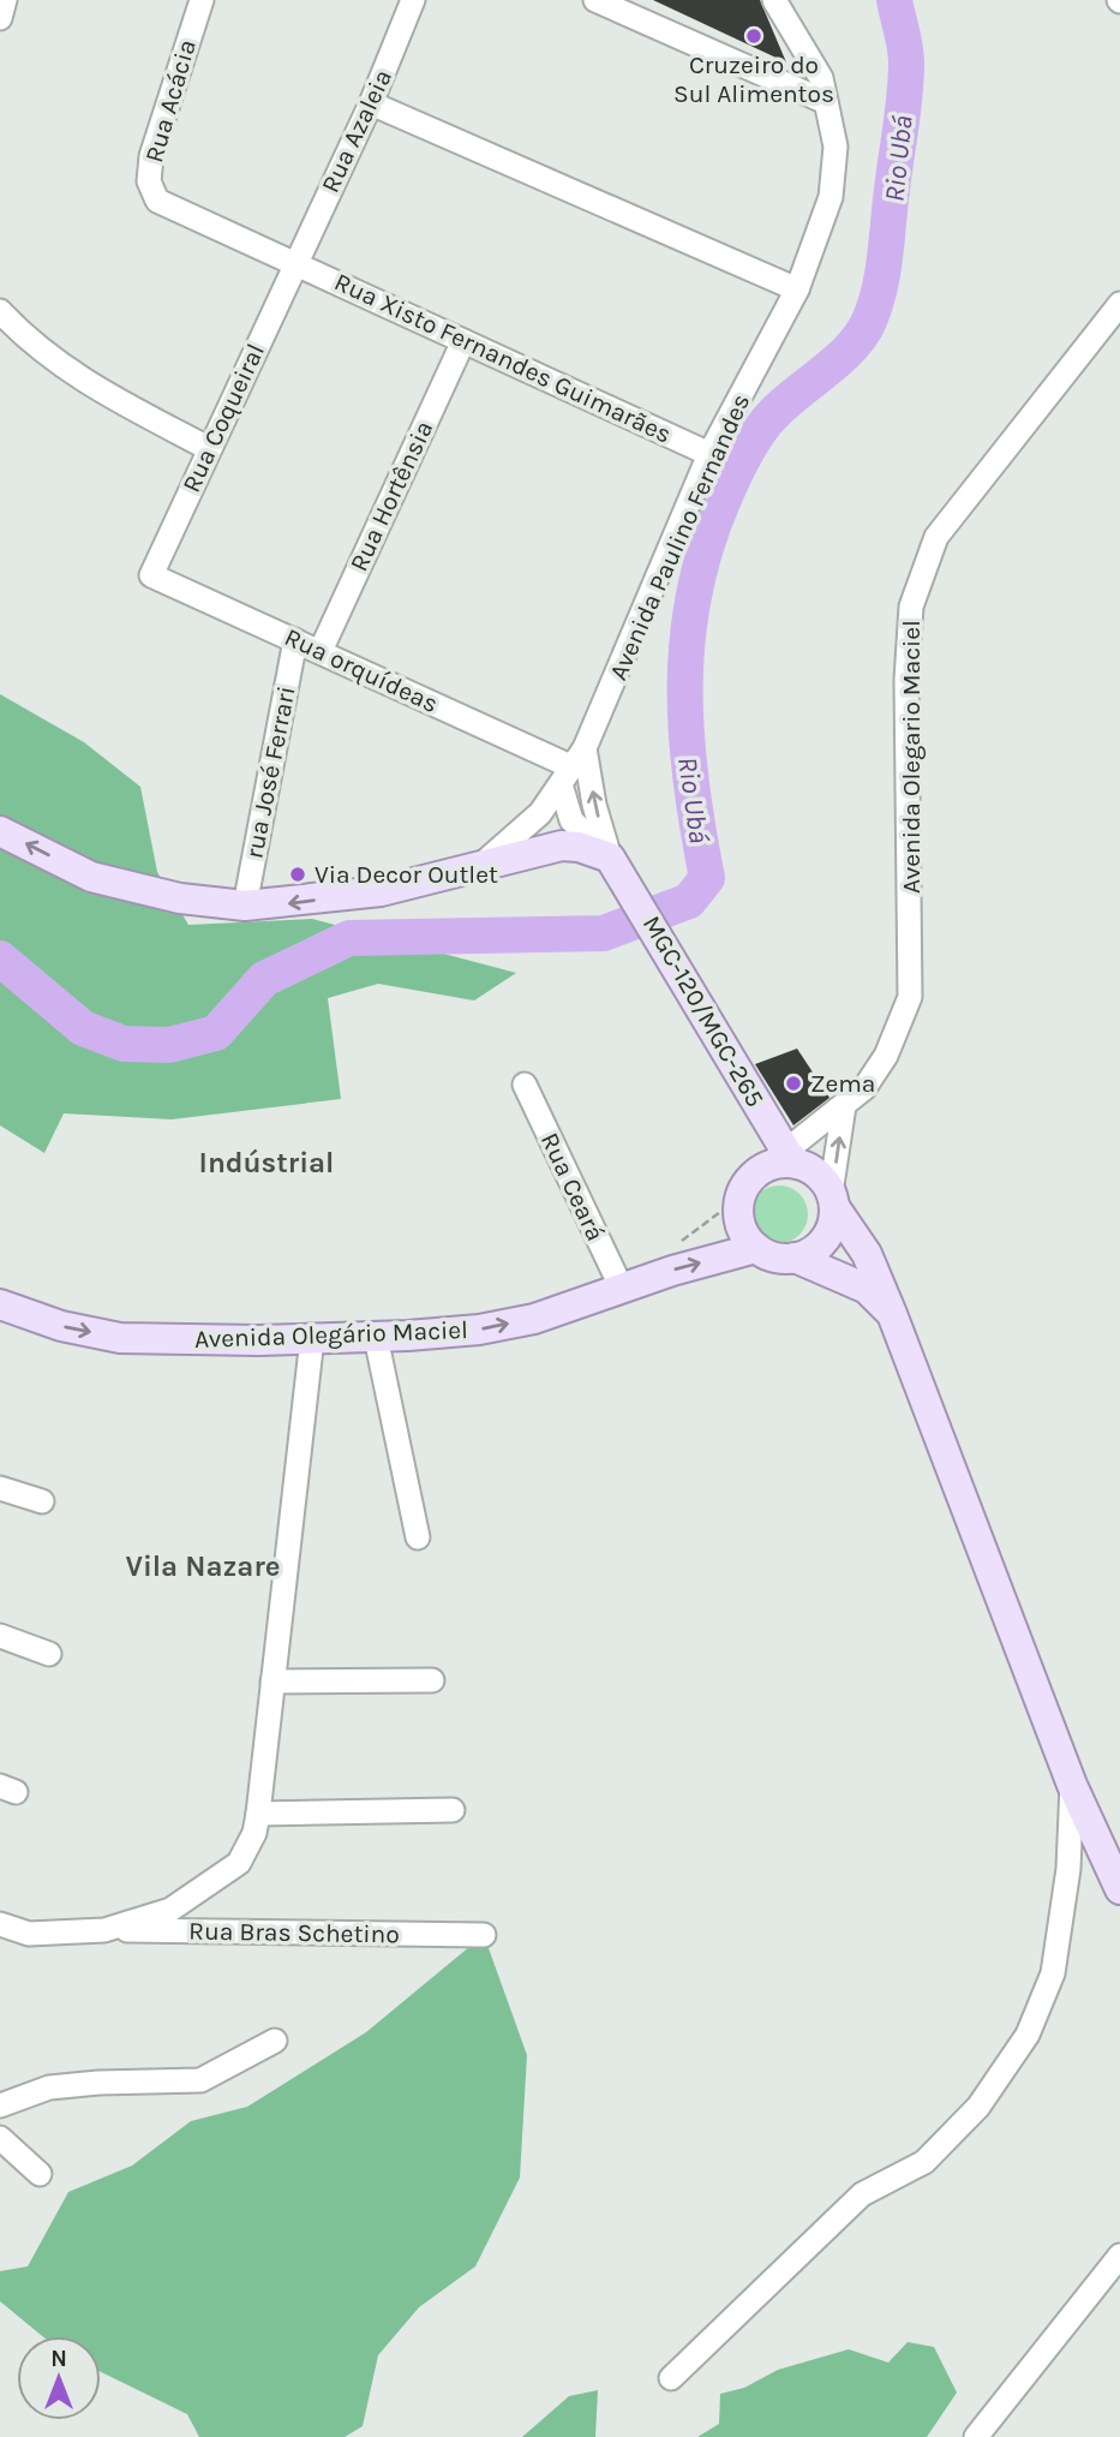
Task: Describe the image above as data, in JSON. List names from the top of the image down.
{
  "streets": {
    "main road": ["Avenida Paulino Fernandes", "MGC-120/MGC-265", "Avenida Olegário Maciel"],
    "street": [
      "Rua Acácia",
      "Rua Azaleia",
      "Rua Xisto Fernandes Guimarães",
      "Rua Coqueiral",
      "Rua Hortênsia",
      "Rua orquídeas",
      "Avenida Olegario Maciel",
      "rua José Ferrari",
      "Rua Ceará",
      "Rua Bras Schetino"
    ]
  },
  "crossings": [
    ["Rua Acácia", "Rua Azaleia"],
    ["Rua Acácia", "Rua Xisto Fernandes Guimarães"],
    ["Rua Acácia", "Rua Coqueiral"],
    ["Rua Azaleia", "Rua Xisto Fernandes Guimarães"],
    ["Rua Azaleia", "Rua Coqueiral"],
    ["Rua Xisto Fernandes Guimarães", "Rua Coqueiral"],
    ["Rua Xisto Fernandes Guimarães", "Rua Hortênsia"],
    ["Rua Xisto Fernandes Guimarães", "Avenida Paulino Fernandes"],
    ["Rua Coqueiral", "Rua orquídeas"],
    ["Rua Hortênsia", "Rua orquídeas"],
    ["Avenida Paulino Fernandes", "Rua orquídeas"],
    ["Avenida Paulino Fernandes", "rua José Ferrari"],
    ["Avenida Paulino Fernandes", "MGC-120/MGC-265"],
    ["Rua orquídeas", "rua José Ferrari"],
    ["Avenida Olegario Maciel", "MGC-120/MGC-265"],
    ["Avenida Olegario Maciel", "Avenida Olegário Maciel"],
    ["MGC-120/MGC-265", "Avenida Olegário Maciel"],
    ["Rua Ceará", "Avenida Olegário Maciel"]
  ],
  "one_way": ["Avenida Olegário Maciel"],
  "districts": ["Indústrial", "Vila Nazare"],
  "water": ["Rio Ubá"],
  "places": ["Cruzeiro do Sul Alimentos", "Via Decor Outlet", "Zema"],
  "north": "top"
}
